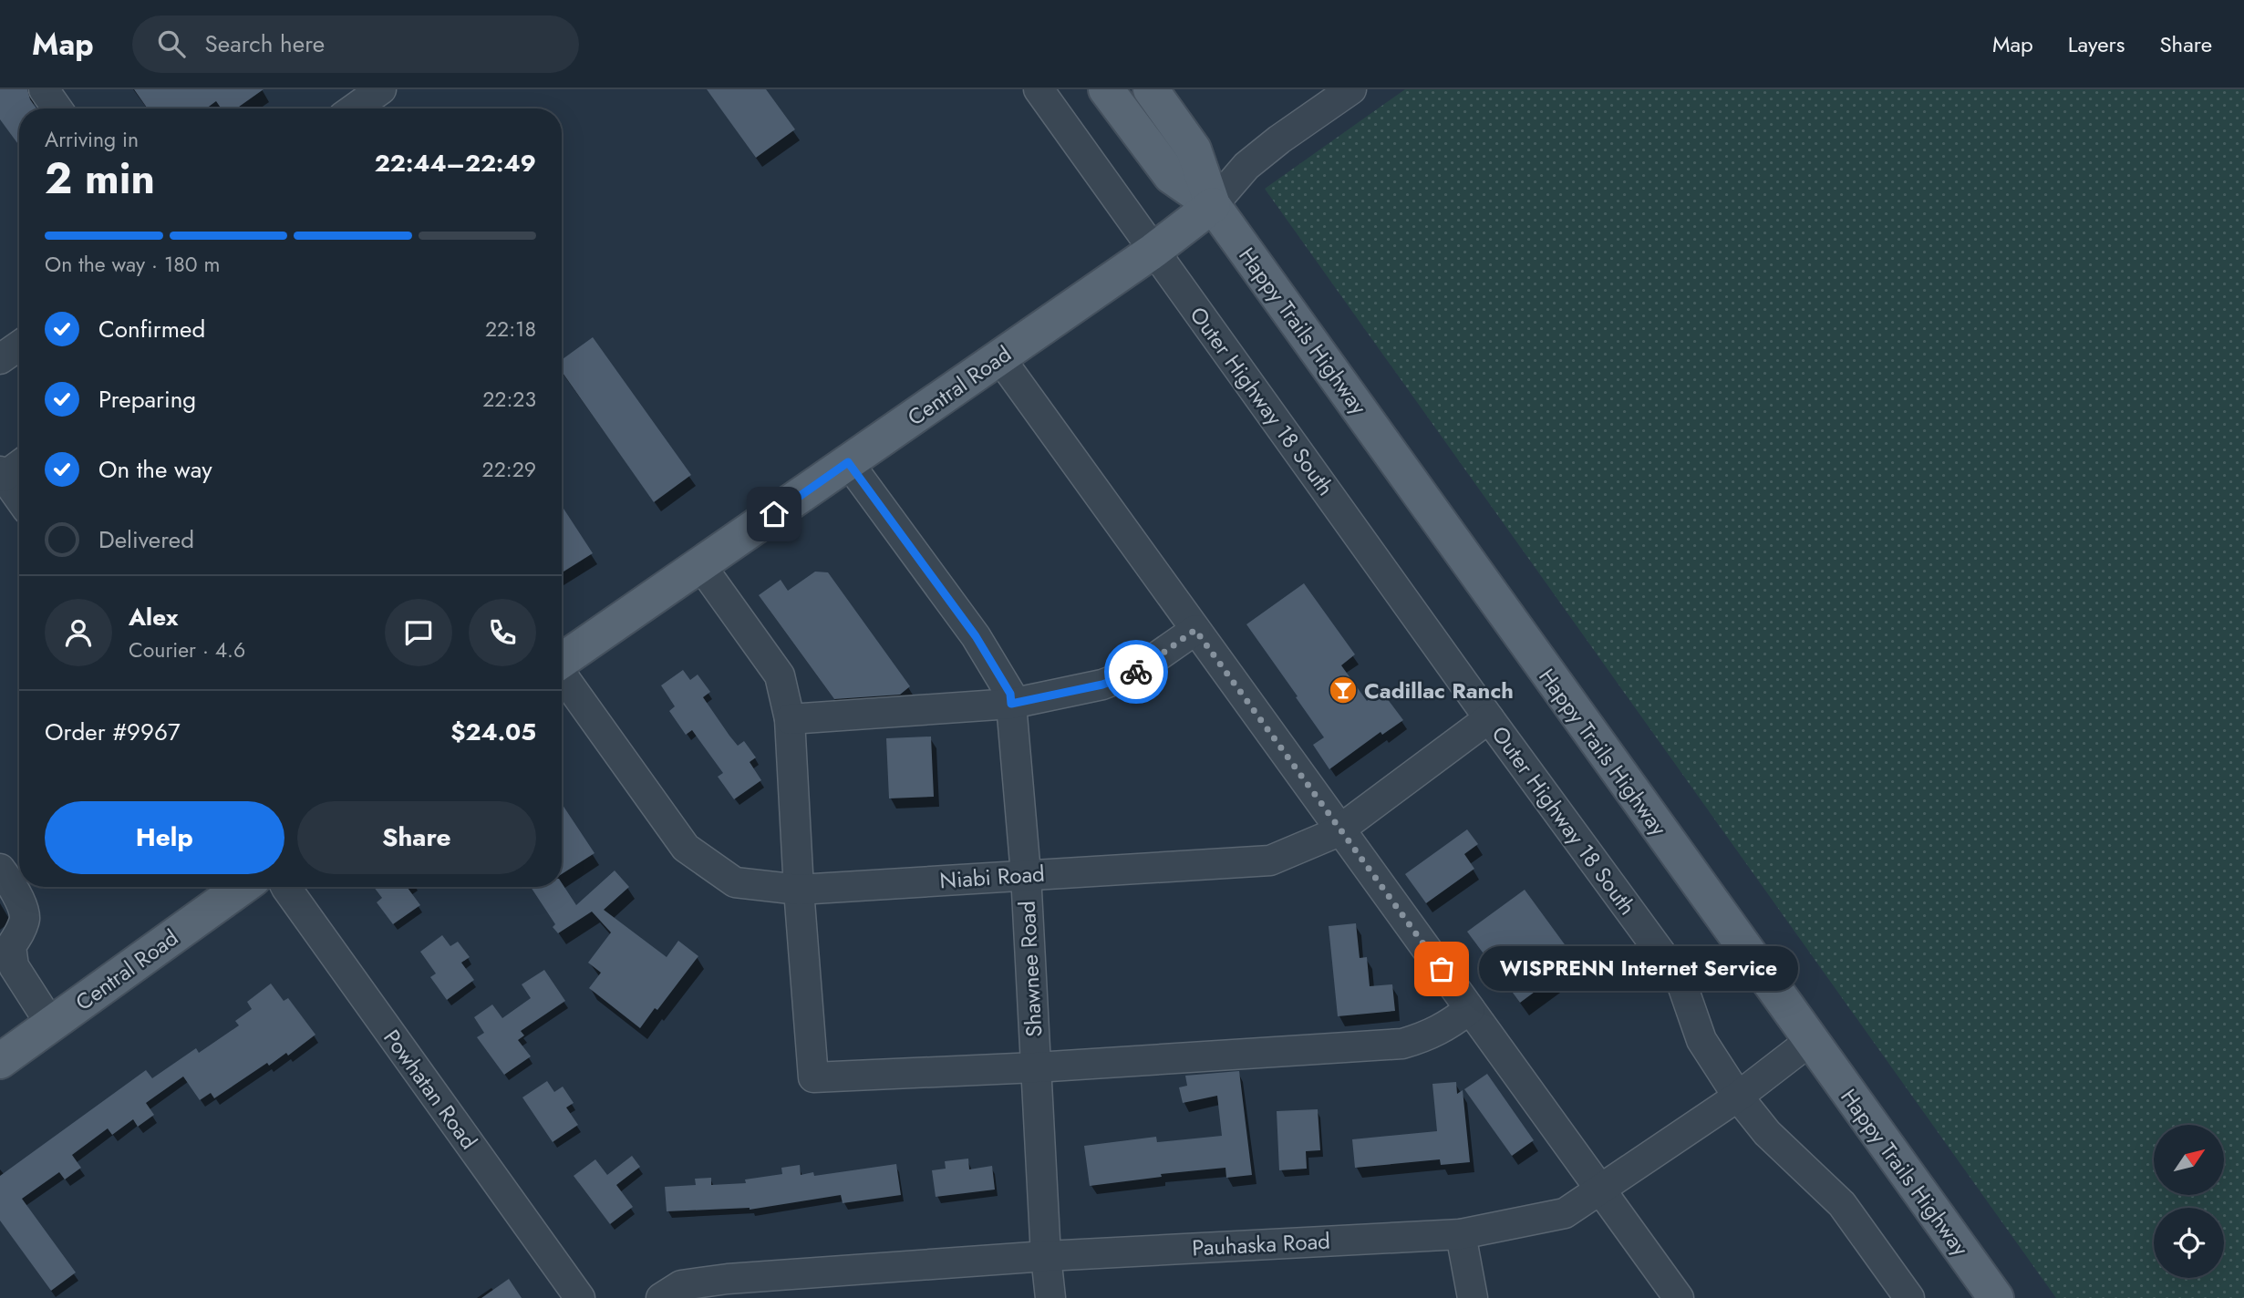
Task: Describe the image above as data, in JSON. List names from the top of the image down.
{
  "streets": {
    "main road": ["Happy Trails Highway", "Central Road"],
    "street": [
      "Outer Highway 18 South",
      "Niabi Road",
      "Shawnee Road",
      "Powhatan Road",
      "Pauhaska Road"
    ]
  },
  "crossings": [
    ["Happy Trails Highway", "Central Road"],
    ["Happy Trails Highway", "Pauhaska Road"],
    ["Central Road", "Outer Highway 18 South"],
    ["Central Road", "Shawnee Road"],
    ["Outer Highway 18 South", "Niabi Road"],
    ["Outer Highway 18 South", "Pauhaska Road"],
    ["Niabi Road", "Shawnee Road"],
    ["Shawnee Road", "Pauhaska Road"]
  ],
  "places": {
    "bar": ["Cadillac Ranch"],
    "other": ["WISPRENN Internet Service"]
  },
  "north": "top right",
  "page": {
    "header": "Map",
    "search": "Search here",
    "nav": ["Map", "Layers", "Share"],
    "heading": ["2 min", "Arriving in", "22:44–22:49"],
    "panel": [
      "Alex",
      "Courier · 4.6",
      "Order #9967",
      "$24.05"
    ],
    "bar": "On the way · 180 m",
    "list": [
      ["Confirmed", "22:18"],
      ["Preparing", "22:23"],
      ["On the way", "22:29"],
      "Delivered"
    ],
    "buttons": ["Help", "Share"],
    "bubble": "WISPRENN Internet Service"
  }
}
